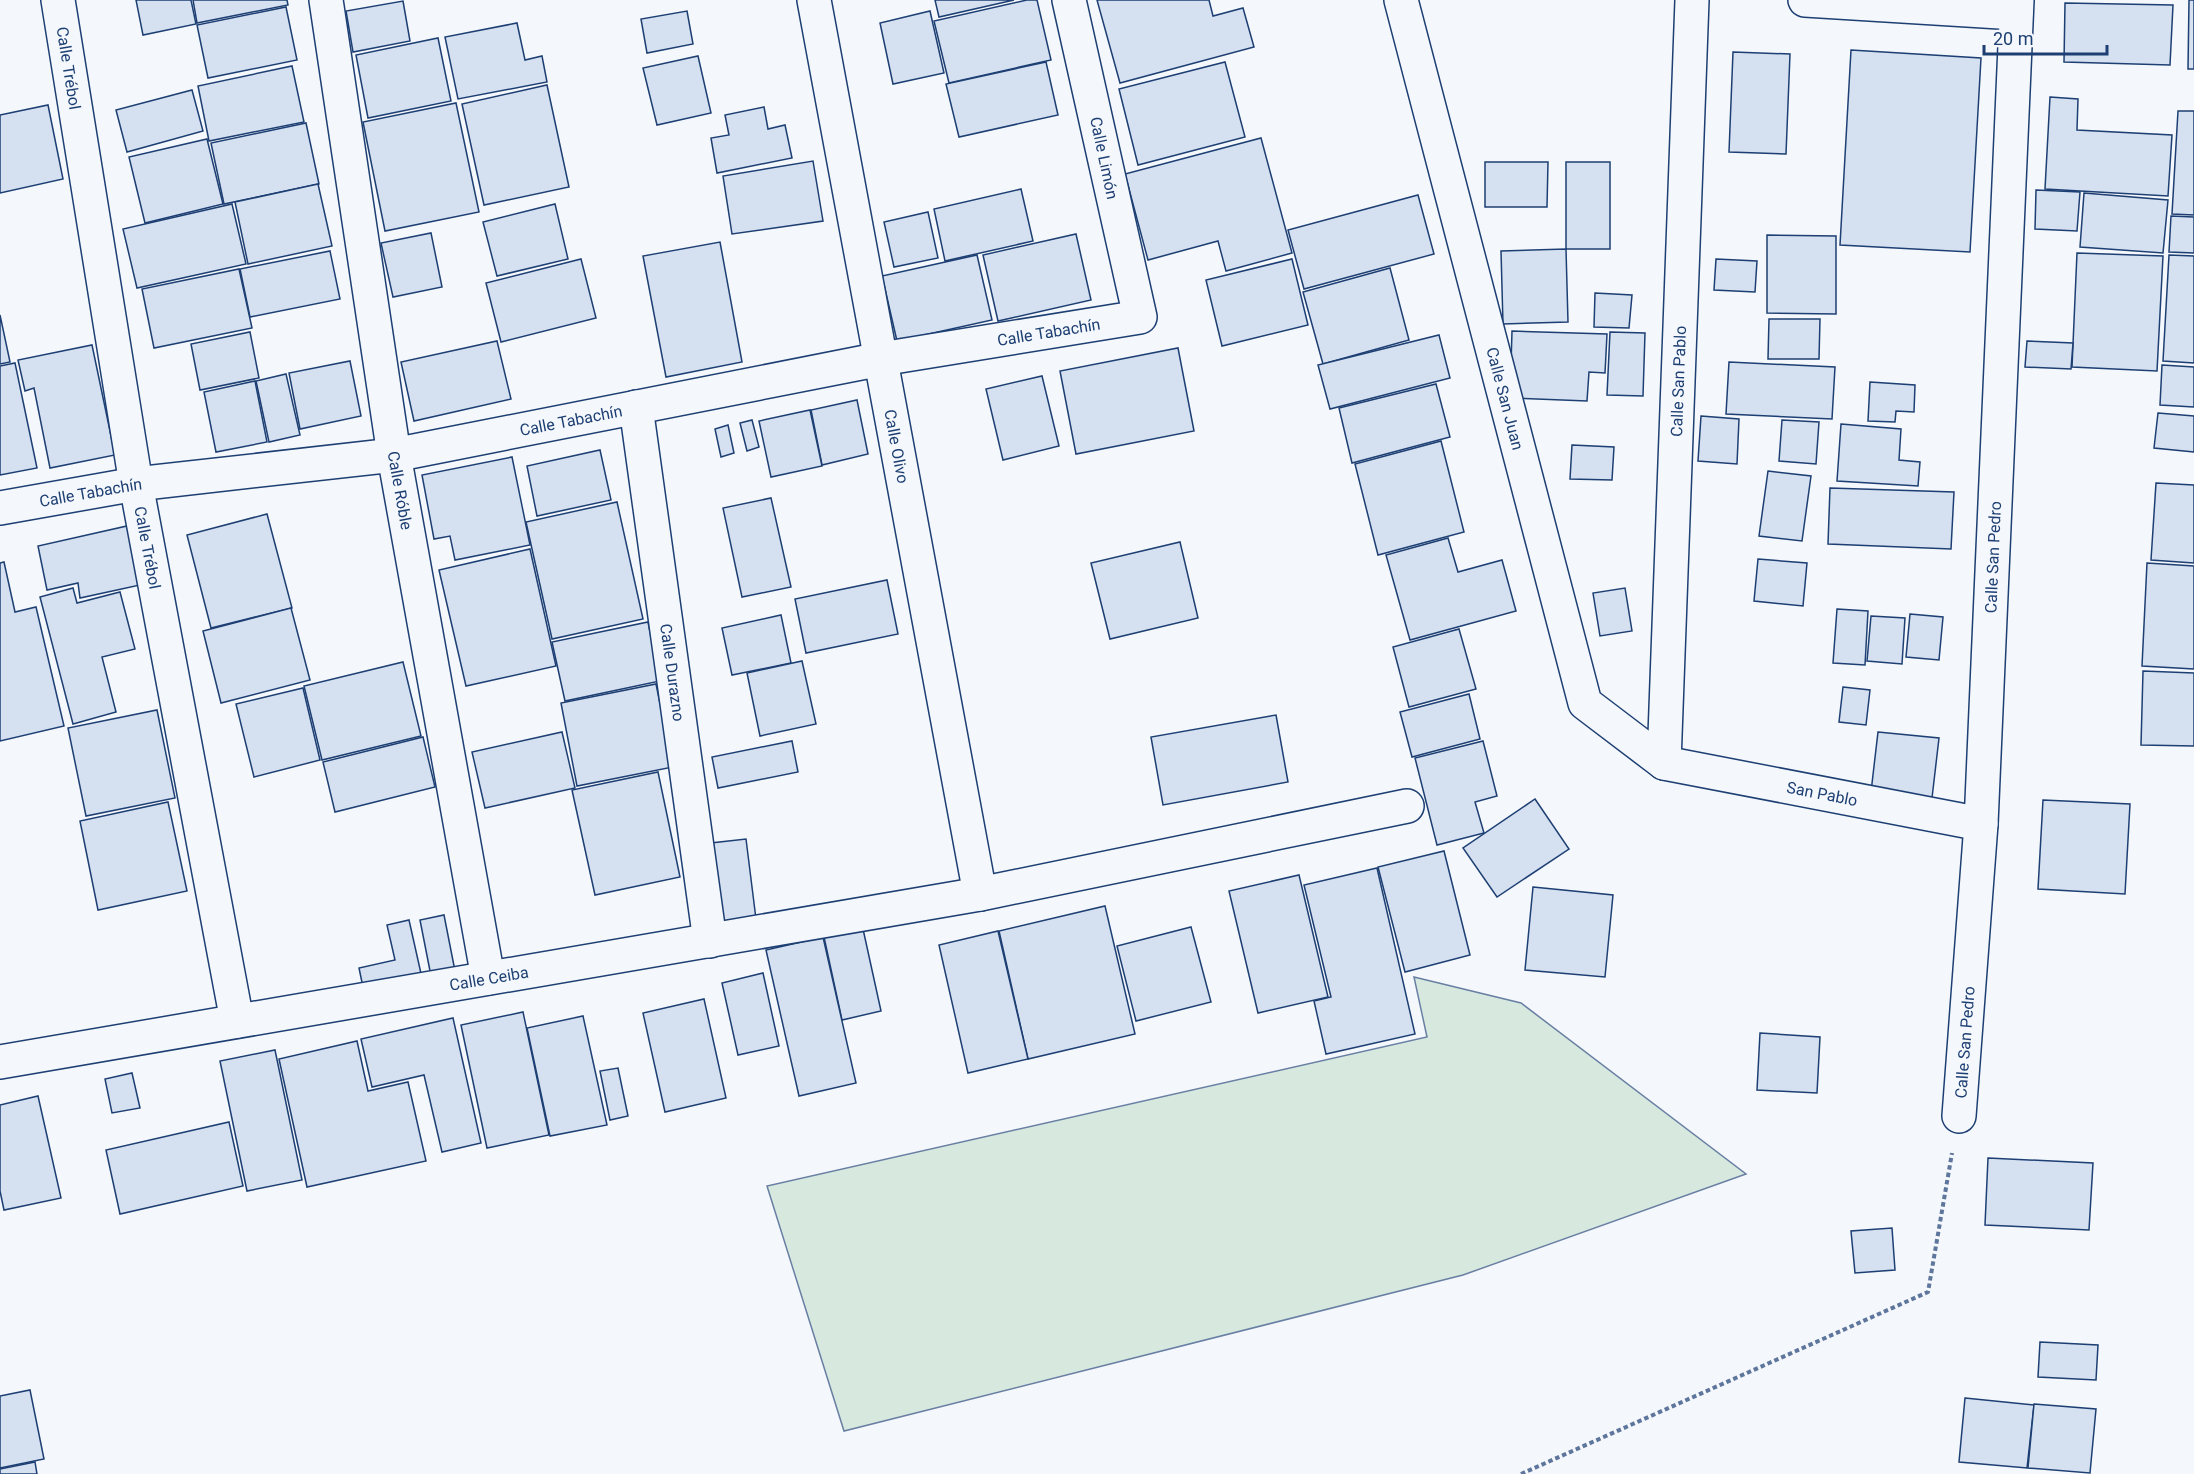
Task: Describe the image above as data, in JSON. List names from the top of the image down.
{
  "streets": {
    "street": [
      "Calle Trébol",
      "Calle Limón",
      "Calle Tabachín",
      "Calle San Pablo",
      "Calle San Juan",
      "Calle Olivo",
      "Calle Róble",
      "Calle San Pedro",
      "Calle Durazno",
      "San Pablo",
      "Calle Ceiba"
    ]
  },
  "crossings": [
    ["Calle Trébol", "Calle Tabachín"],
    ["Calle Trébol", "Calle Ceiba"],
    ["Calle Limón", "Calle Tabachín"],
    ["Calle Tabachín", "Calle Olivo"],
    ["Calle Tabachín", "Calle Róble"],
    ["Calle Tabachín", "Calle Durazno"],
    ["Calle San Pablo", "Calle San Juan"],
    ["Calle San Pablo", "San Pablo"],
    ["Calle San Juan", "San Pablo"],
    ["Calle Olivo", "Calle Ceiba"],
    ["Calle Róble", "Calle Ceiba"],
    ["Calle San Pedro", "San Pablo"],
    ["Calle Durazno", "Calle Ceiba"]
  ],
  "scale_bar": "20 m"
}
